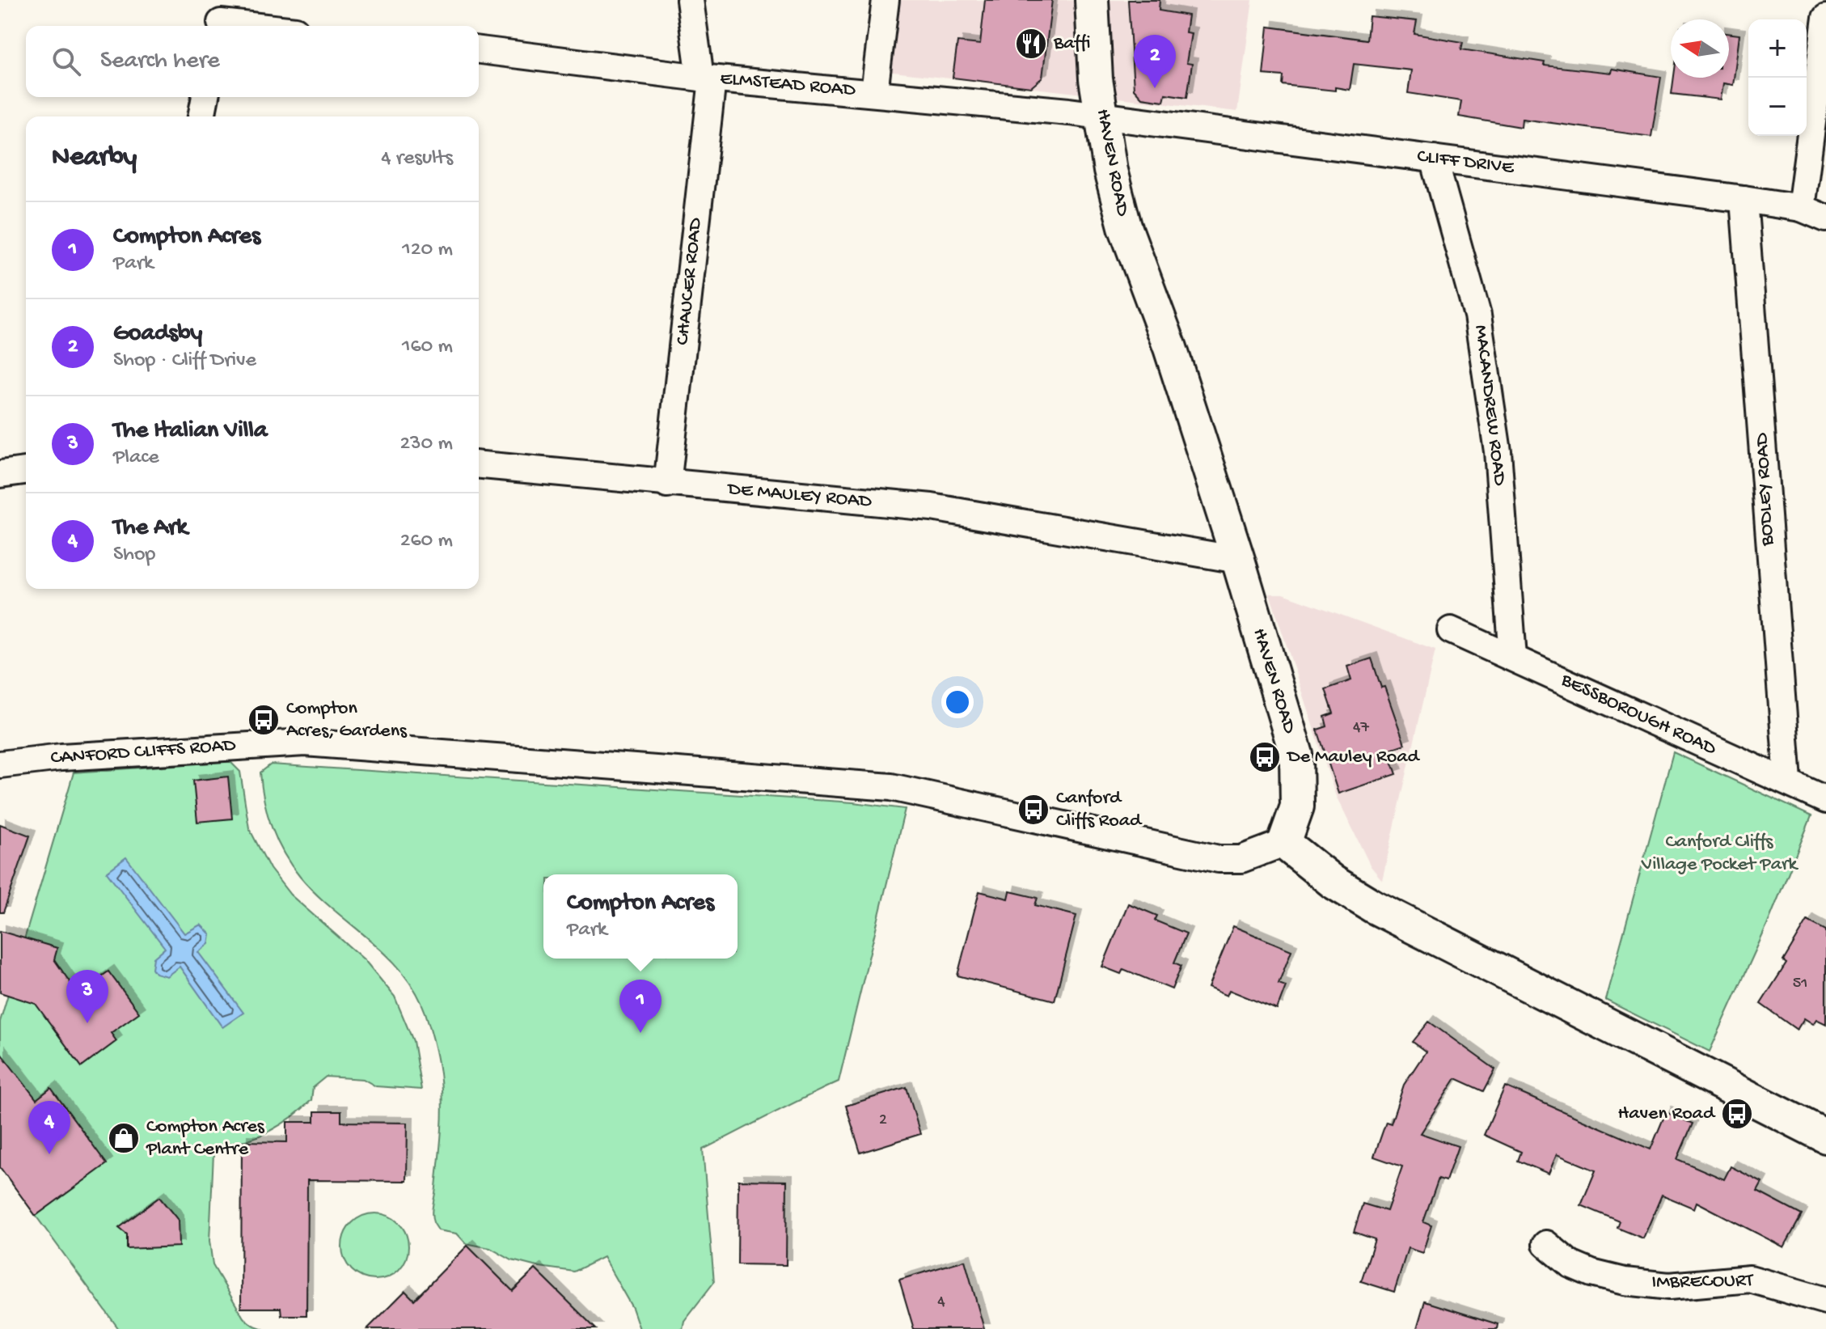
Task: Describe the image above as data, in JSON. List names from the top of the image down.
{
  "streets": {
    "main road": ["HAVEN ROAD"],
    "street": [
      "ELMSTEAD ROAD",
      "CLIFF DRIVE",
      "CHAUCER ROAD",
      "MACANDREW ROAD",
      "BODLEY ROAD",
      "DE MAULEY ROAD",
      "BESSBOROUGH ROAD",
      "CANFORD CLIFFS ROAD",
      "IMBRECOURT"
    ]
  },
  "crossings": [
    ["ELMSTEAD ROAD", "HAVEN ROAD"],
    ["ELMSTEAD ROAD", "CLIFF DRIVE"],
    ["ELMSTEAD ROAD", "CHAUCER ROAD"],
    ["HAVEN ROAD", "CLIFF DRIVE"],
    ["HAVEN ROAD", "DE MAULEY ROAD"],
    ["HAVEN ROAD", "CANFORD CLIFFS ROAD"],
    ["CLIFF DRIVE", "MACANDREW ROAD"],
    ["CLIFF DRIVE", "BODLEY ROAD"],
    ["CHAUCER ROAD", "DE MAULEY ROAD"],
    ["MACANDREW ROAD", "BESSBOROUGH ROAD"],
    ["BODLEY ROAD", "BESSBOROUGH ROAD"]
  ],
  "parks": ["Canford Cliffs Village Pocket Park"],
  "places": {
    "restaurant": ["Baffi"],
    "bus stop": [
      "Compton Acres, Gardens",
      "De Mauley Road",
      "Canford Cliffs Road",
      "Haven Road"
    ],
    "shop": ["Compton Acres Plant Centre"]
  },
  "house_numbers": [
    "47",
    "51",
    "2",
    "4"
  ],
  "north": "left",
  "page": {
    "map_buttons": ["+", "−"],
    "search": "Search here",
    "pins": [
      "2",
      "3",
      "1",
      "4"
    ],
    "heading": ["Nearby", "4 results"],
    "list": [
      {
        "mark": "1",
        "name": "Compton Acres",
        "note": "Park",
        "value": "120 m"
      },
      {
        "mark": "2",
        "name": "Goadsby",
        "note": "Shop · Cliff Drive",
        "value": "160 m"
      },
      {
        "mark": "3",
        "name": "The Italian Villa",
        "note": "Place",
        "value": "230 m"
      },
      {
        "mark": "4",
        "name": "The Ark",
        "note": "Shop",
        "value": "260 m"
      }
    ],
    "popup": ["Compton Acres", "Park"]
  }
}
